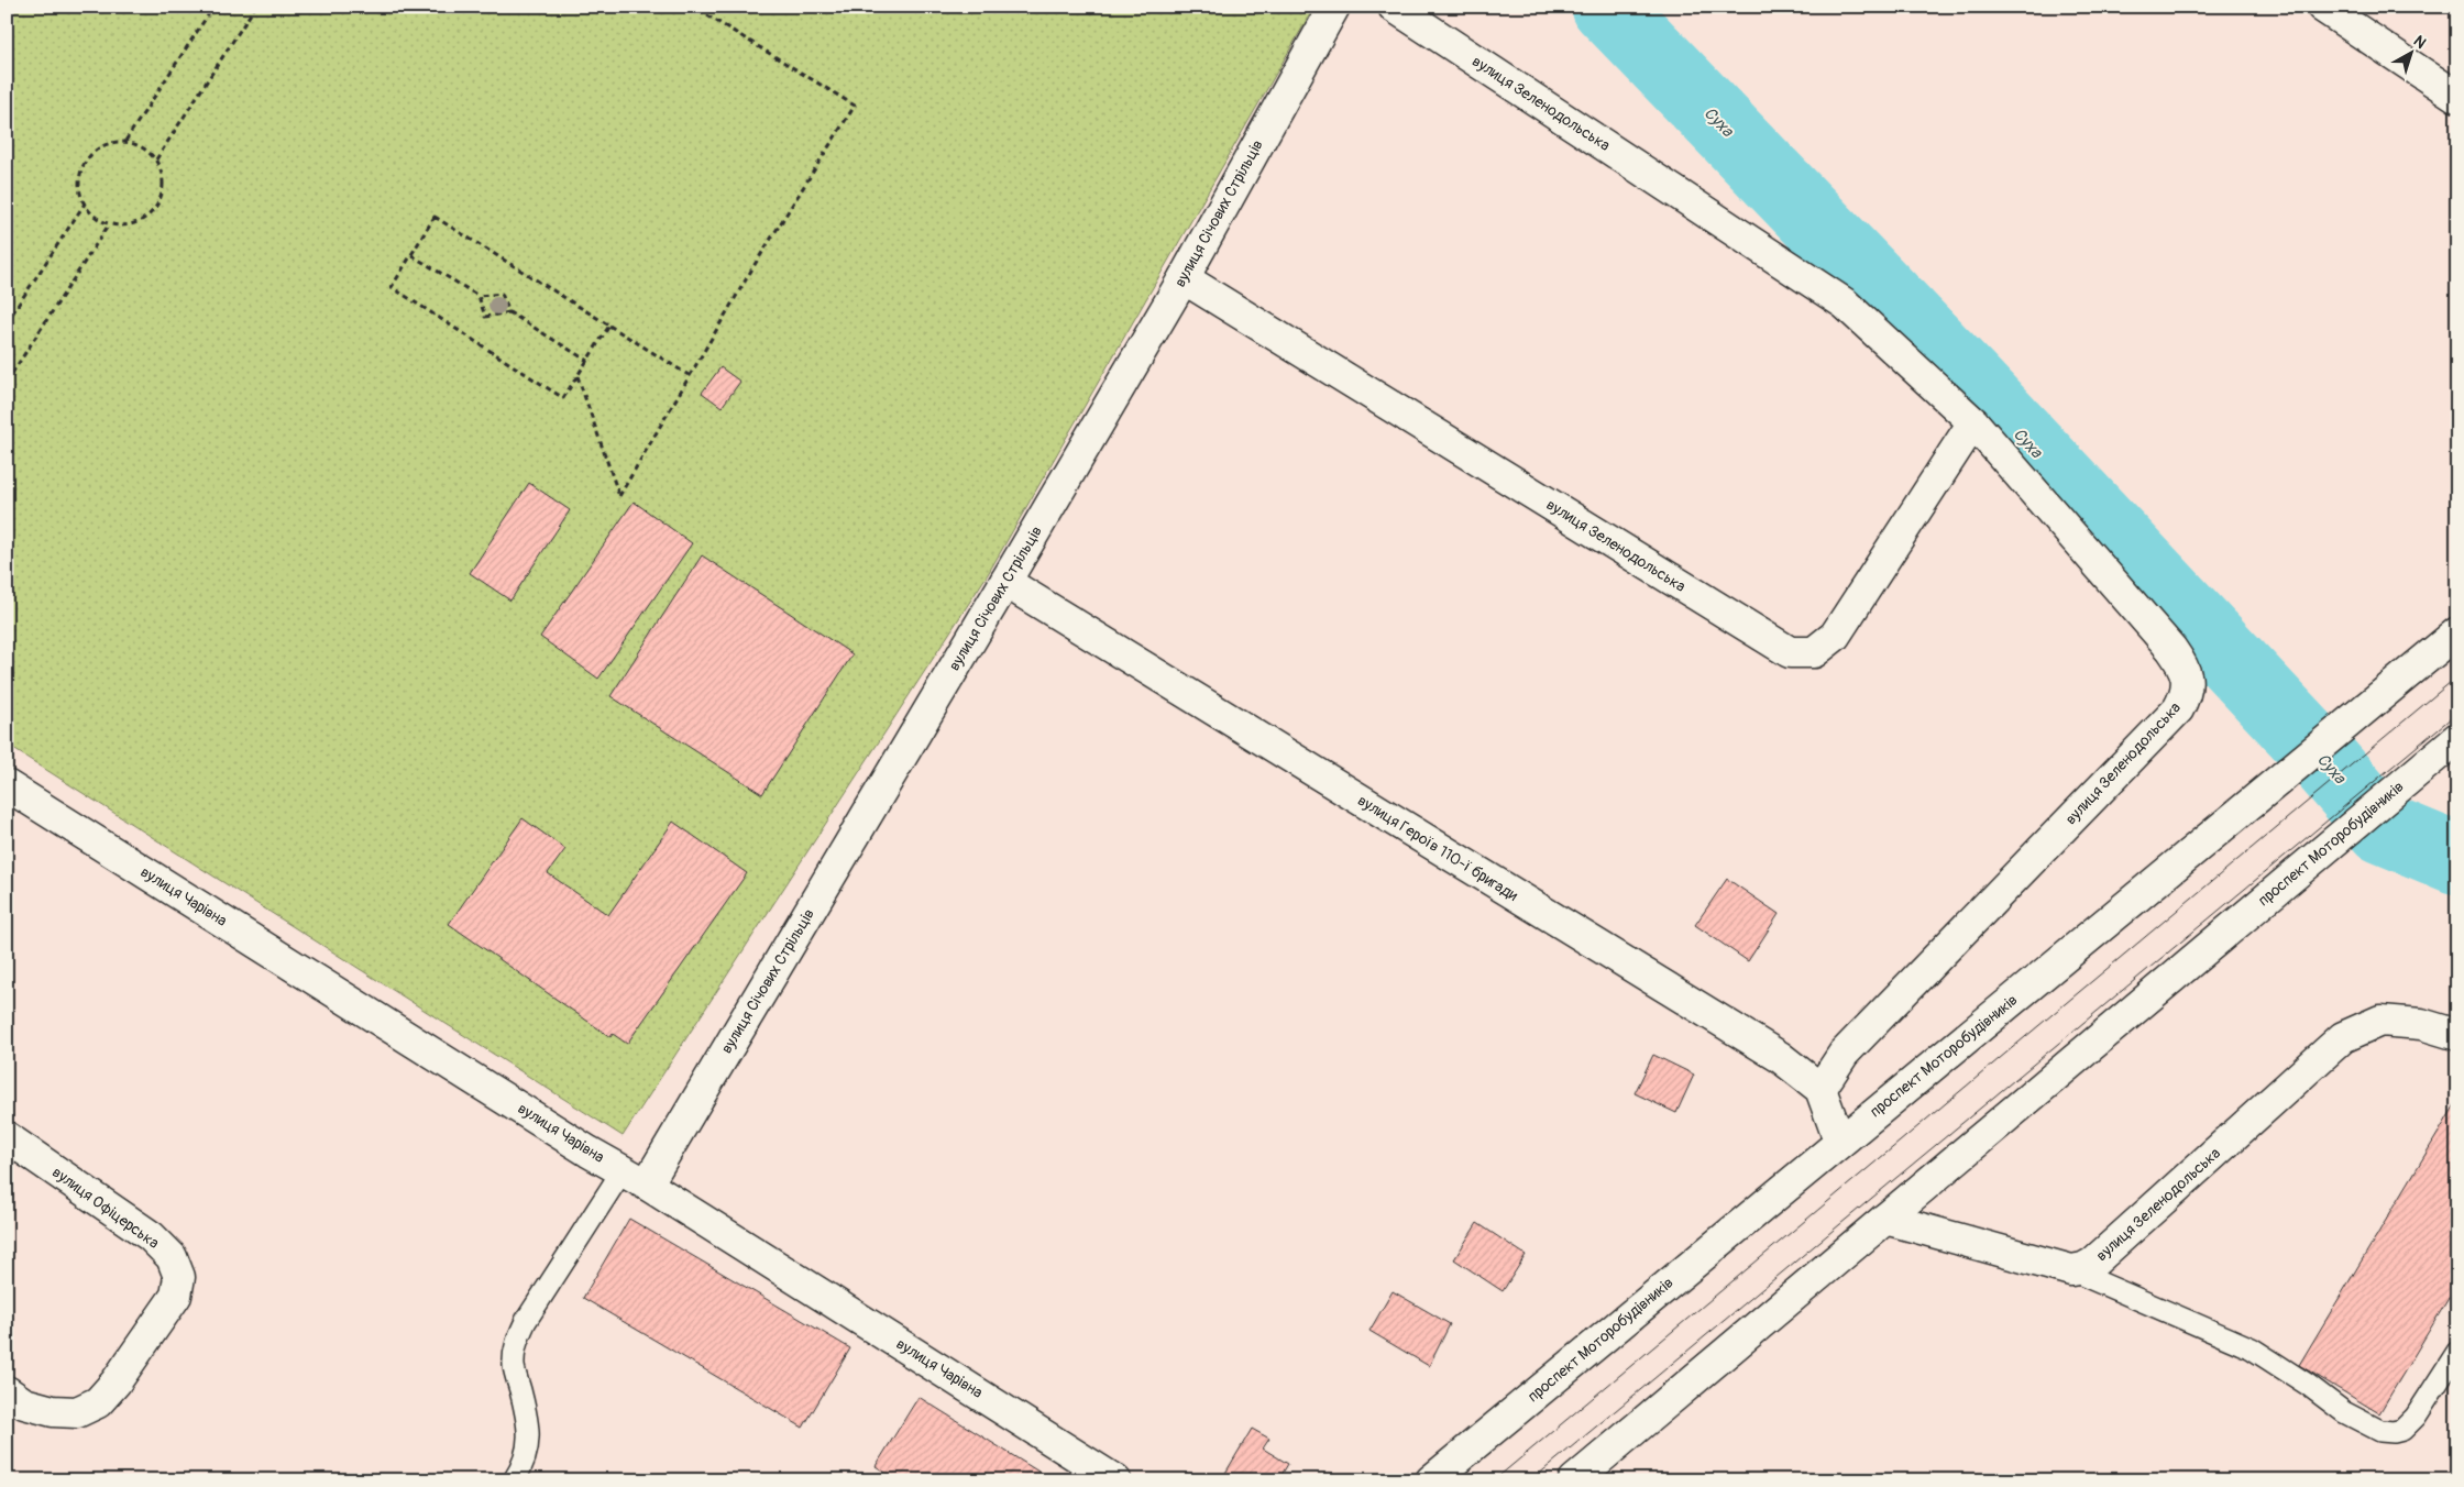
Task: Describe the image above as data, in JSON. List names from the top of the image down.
{
  "streets": {
    "street": [
      "вулиця Зеленодольська",
      "вулиця Січових Стрільців",
      "проспект Моторобудівників",
      "вулиця Героїв 110-ї бригади",
      "вулиця Чарівна",
      "вулиця Офіцерська"
    ]
  },
  "crossings": [
    ["вулиця Зеленодольська", "вулиця Січових Стрільців"],
    ["вулиця Зеленодольська", "вулиця Героїв 110-ї бригади"],
    ["вулиця Січових Стрільців", "вулиця Героїв 110-ї бригади"],
    ["вулиця Січових Стрільців", "вулиця Чарівна"]
  ],
  "water": ["Суха"],
  "north": "top right"
}
